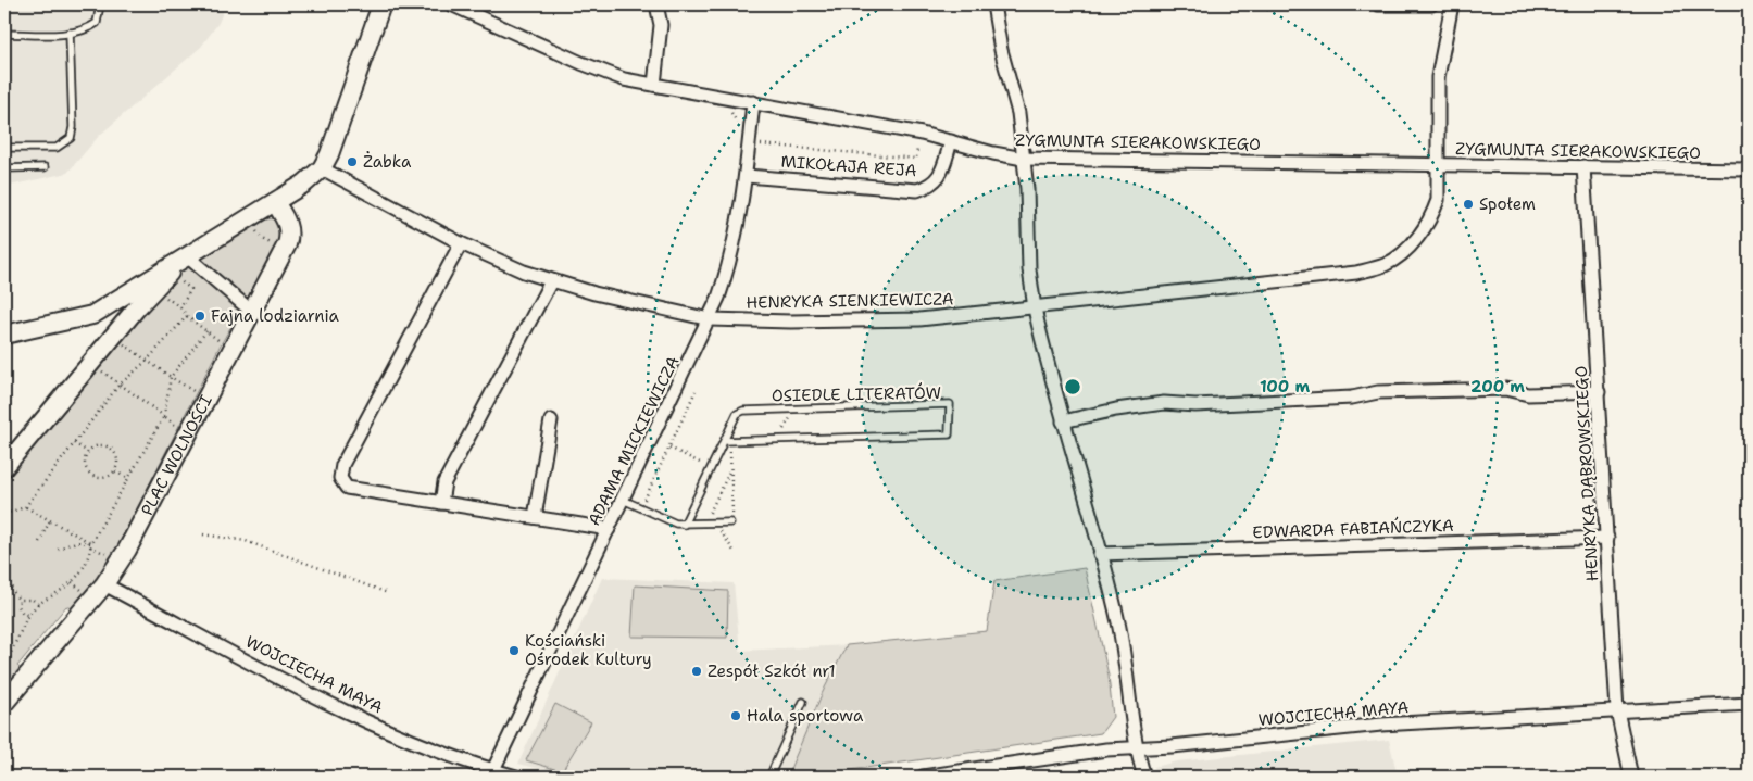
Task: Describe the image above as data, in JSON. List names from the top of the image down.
{
  "streets": {
    "street": [
      "ZYGMUNTA SIERAKOWSKIEGO",
      "MIKOŁAJA REJA",
      "HENRYKA SIENKIEWICZA",
      "ADAMA MICKIEWICZA",
      "PLAC WOLNOŚCI",
      "HENRYKA DĄBROWSKIEGO",
      "EDWARDA FABIAŃCZYKA",
      "WOJCIECHA MAYA"
    ],
    "lane": ["OSIEDLE LITERATÓW"]
  },
  "crossings": [
    ["ZYGMUNTA SIERAKOWSKIEGO", "MIKOŁAJA REJA"],
    ["ZYGMUNTA SIERAKOWSKIEGO", "HENRYKA SIENKIEWICZA"],
    ["ZYGMUNTA SIERAKOWSKIEGO", "ADAMA MICKIEWICZA"],
    ["ZYGMUNTA SIERAKOWSKIEGO", "HENRYKA DĄBROWSKIEGO"],
    ["MIKOŁAJA REJA", "ADAMA MICKIEWICZA"],
    ["HENRYKA SIENKIEWICZA", "ADAMA MICKIEWICZA"],
    ["ADAMA MICKIEWICZA", "WOJCIECHA MAYA"],
    ["PLAC WOLNOŚCI", "WOJCIECHA MAYA"],
    ["HENRYKA DĄBROWSKIEGO", "EDWARDA FABIAŃCZYKA"],
    ["HENRYKA DĄBROWSKIEGO", "WOJCIECHA MAYA"]
  ],
  "places": [
    "Żabka",
    "Społem",
    "Fajna lodziarnia",
    "Kościański Ośrodek Kultury",
    "Zespół Szkół nr1",
    "Hala sportowa"
  ],
  "rings": ["100 m", "200 m"]
}
